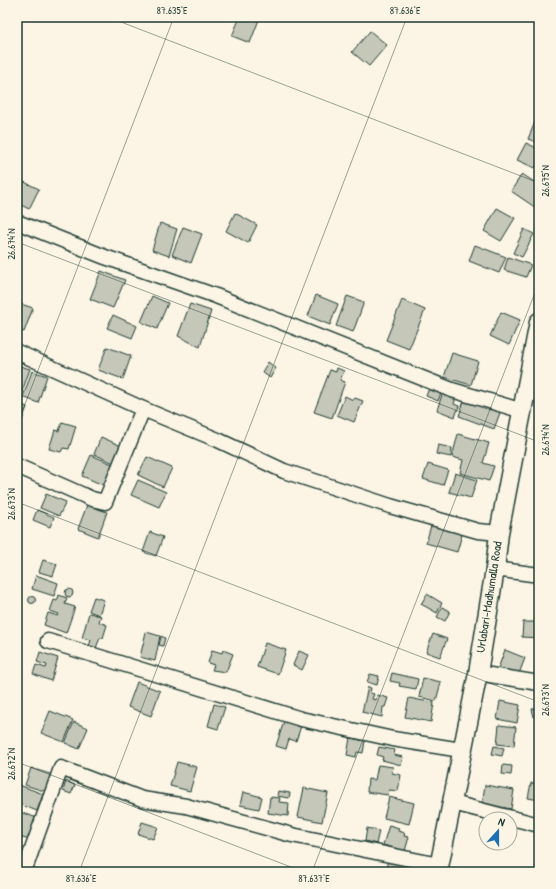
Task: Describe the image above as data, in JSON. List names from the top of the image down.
{
  "streets": {
    "main road": ["Urlabari-Madhumalla Road"]
  },
  "north": "top",
  "coordinates": [
    "87.635°E",
    "87.636°E",
    "26.675°N",
    "26.674°N",
    "26.673°N",
    "26.672°N",
    "87.637°E"
  ]
}
